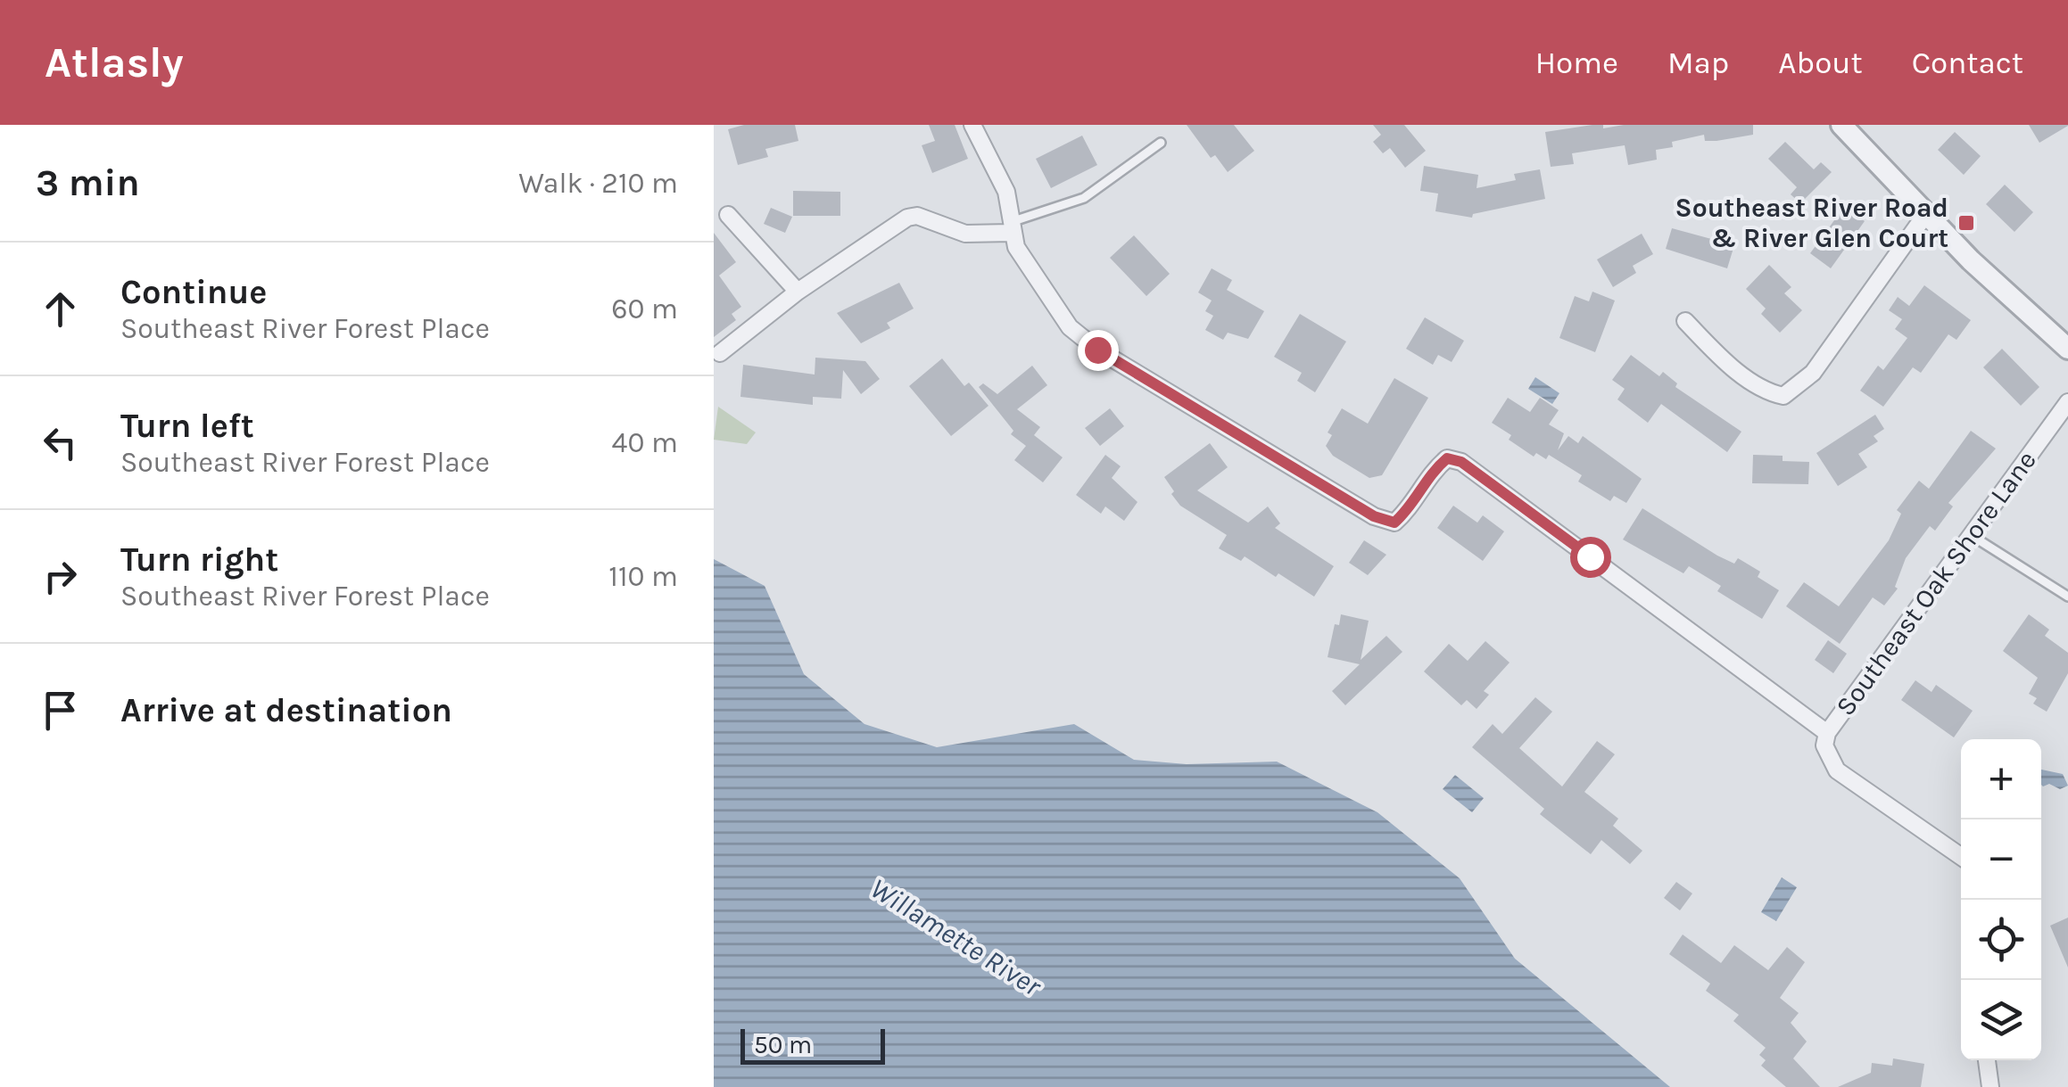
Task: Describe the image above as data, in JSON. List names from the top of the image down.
{
  "streets": {
    "street": ["Southeast Oak Shore Lane"]
  },
  "water": ["Willamette River"],
  "places": {
    "transit": ["Southeast River Road & River Glen Court"]
  },
  "scale_bar": "50 m",
  "page": {
    "header": "Atlasly",
    "nav": [
      "Home",
      "Map",
      "About",
      "Contact"
    ],
    "heading": ["3 min", "Walk · 210 m"],
    "list": [
      ["Continue", "Southeast River Forest Place", "60 m"],
      ["Turn left", "Southeast River Forest Place", "40 m"],
      ["Turn right", "Southeast River Forest Place", "110 m"],
      "Arrive at destination"
    ],
    "map_buttons": ["+", "−"],
    "scale": "50 m"
  }
}
